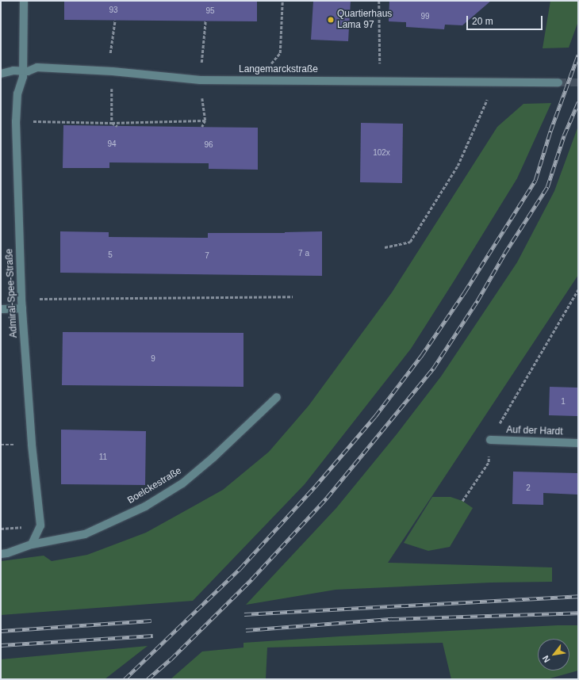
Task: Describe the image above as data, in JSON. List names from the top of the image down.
{
  "streets": {
    "street": [
      "Langemarckstraße",
      "Admiral-Spee-Straße",
      "Auf der Hardt",
      "Boelckestraße"
    ]
  },
  "crossings": [
    ["Langemarckstraße", "Admiral-Spee-Straße"],
    ["Admiral-Spee-Straße", "Boelckestraße"]
  ],
  "places": ["Quartierhaus Lama 97"],
  "house_numbers": [
    "93",
    "95",
    "99",
    "94",
    "96",
    "102x",
    "7 a",
    "5",
    "7",
    "9",
    "1",
    "11",
    "2"
  ],
  "scale_bar": "20 m",
  "north": "bottom left"
}
